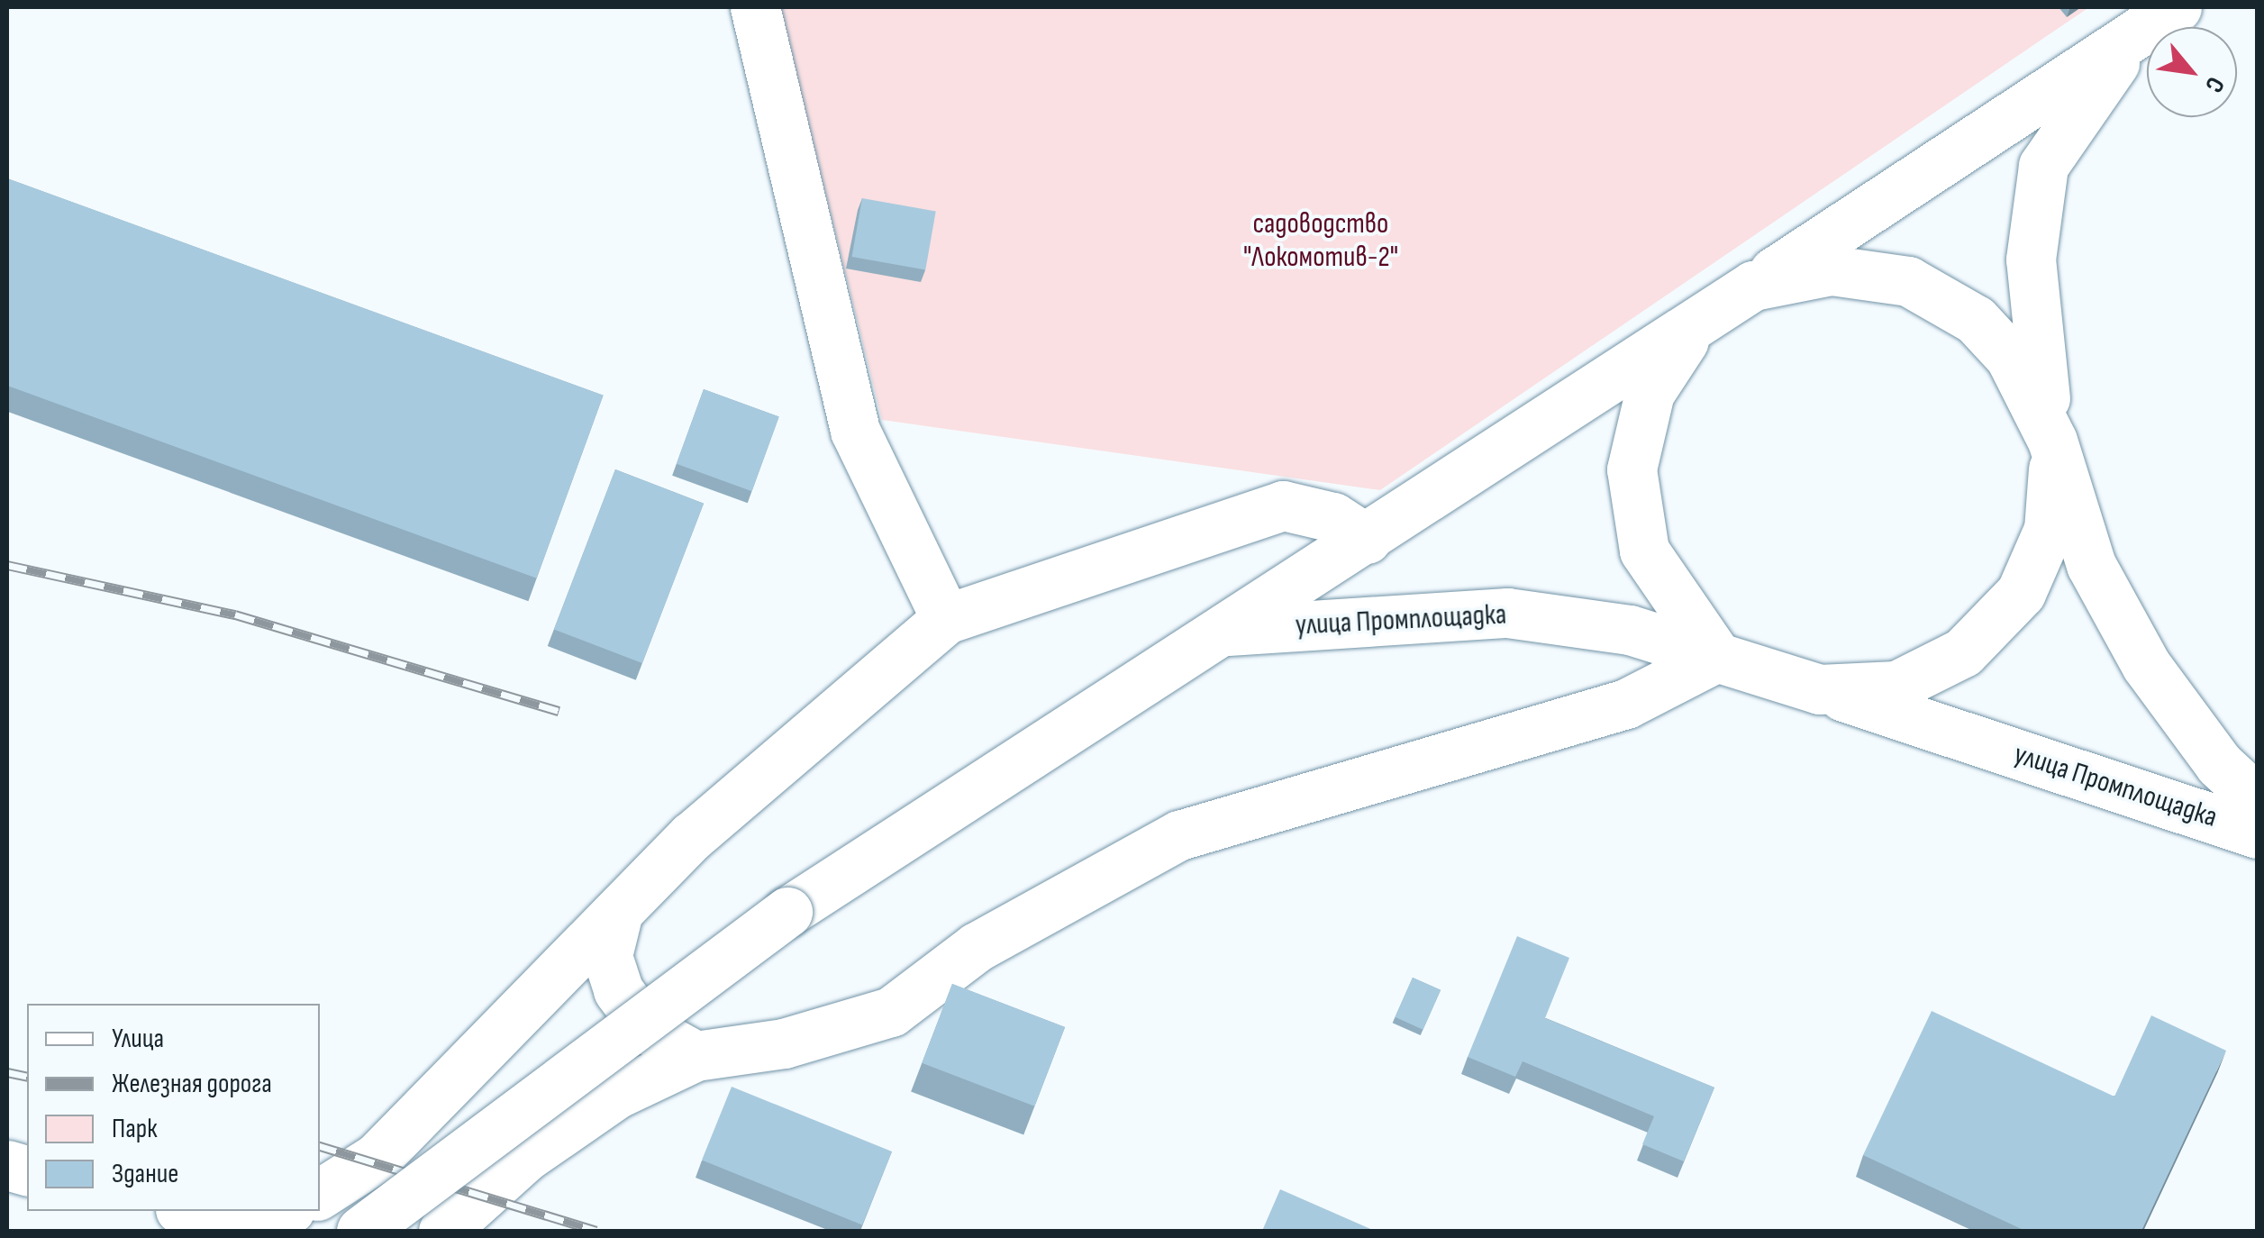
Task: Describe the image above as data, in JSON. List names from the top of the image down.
{
  "streets": {
    "street": ["улица Промплощадка"]
  },
  "parks": ["садоводство \"Локомотив-2\""],
  "legend": [
    "Улица",
    "Железная дорога",
    "Парк",
    "Здание"
  ],
  "north": "bottom right"
}
